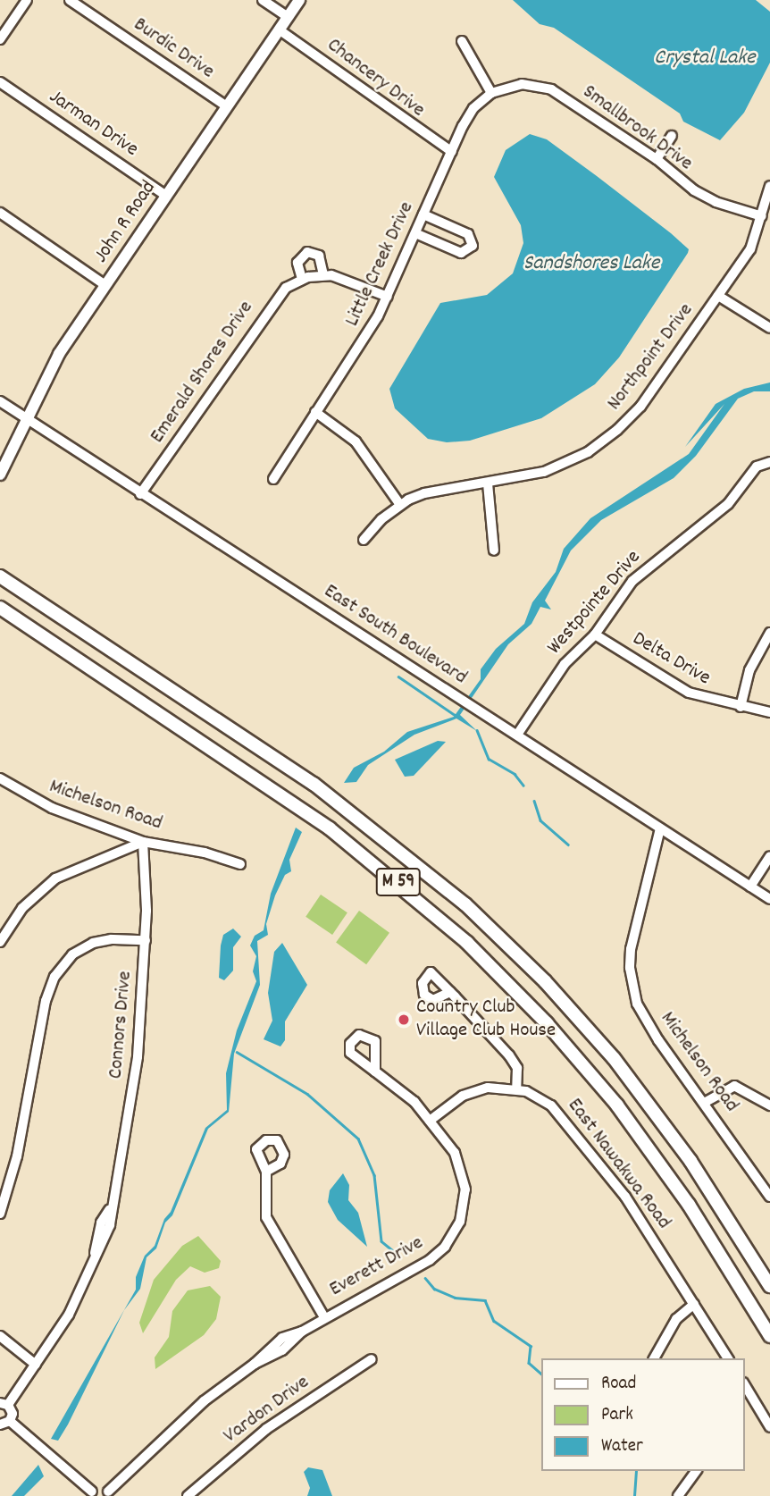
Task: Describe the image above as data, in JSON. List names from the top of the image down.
{
  "streets": {
    "highway": ["M 59"],
    "main road": ["John R Road"],
    "street": [
      "Burdic Drive",
      "Chancery Drive",
      "Jarman Drive",
      "Smallbrook Drive",
      "Little Creek Drive",
      "Northpoint Drive",
      "Emerald Shores Drive",
      "Westpointe Drive",
      "East South Boulevard",
      "Delta Drive",
      "Michelson Road",
      "Connors Drive",
      "East Nawakwa Road",
      "Everett Drive",
      "Vardon Drive"
    ]
  },
  "crossings": [
    ["Burdic Drive", "John R Road"],
    ["Chancery Drive", "John R Road"],
    ["Chancery Drive", "Little Creek Drive"],
    ["Jarman Drive", "John R Road"],
    ["Smallbrook Drive", "Little Creek Drive"],
    ["Smallbrook Drive", "Northpoint Drive"],
    ["John R Road", "East South Boulevard"],
    ["Little Creek Drive", "Emerald Shores Drive"],
    ["Emerald Shores Drive", "East South Boulevard"],
    ["Westpointe Drive", "East South Boulevard"],
    ["Westpointe Drive", "Delta Drive"],
    ["East South Boulevard", "Michelson Road"],
    ["Michelson Road", "Connors Drive"],
    ["East Nawakwa Road", "Everett Drive"]
  ],
  "water": ["Crystal Lake", "Sandshores Lake"],
  "places": ["Country Club Village Club House"],
  "legend": ["Road", "Park", "Water"]
}
